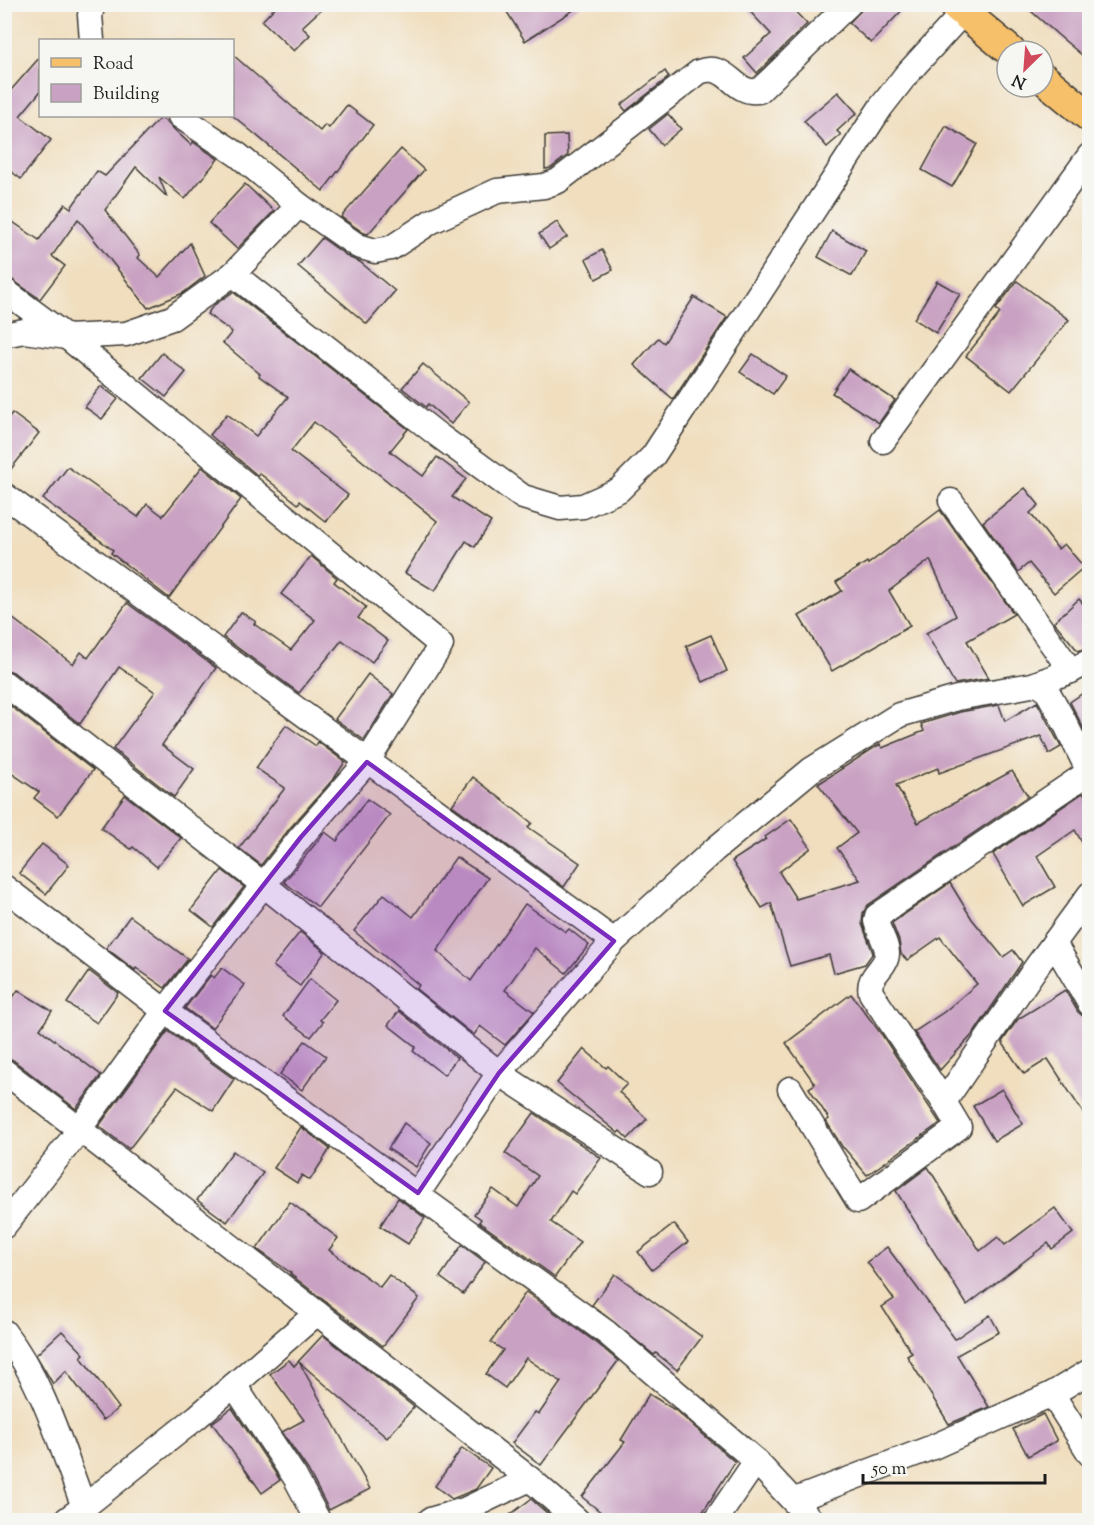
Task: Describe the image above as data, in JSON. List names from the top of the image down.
{
  "legend": ["Road", "Building"],
  "scale_bar": "50 m",
  "north": "bottom left"
}
